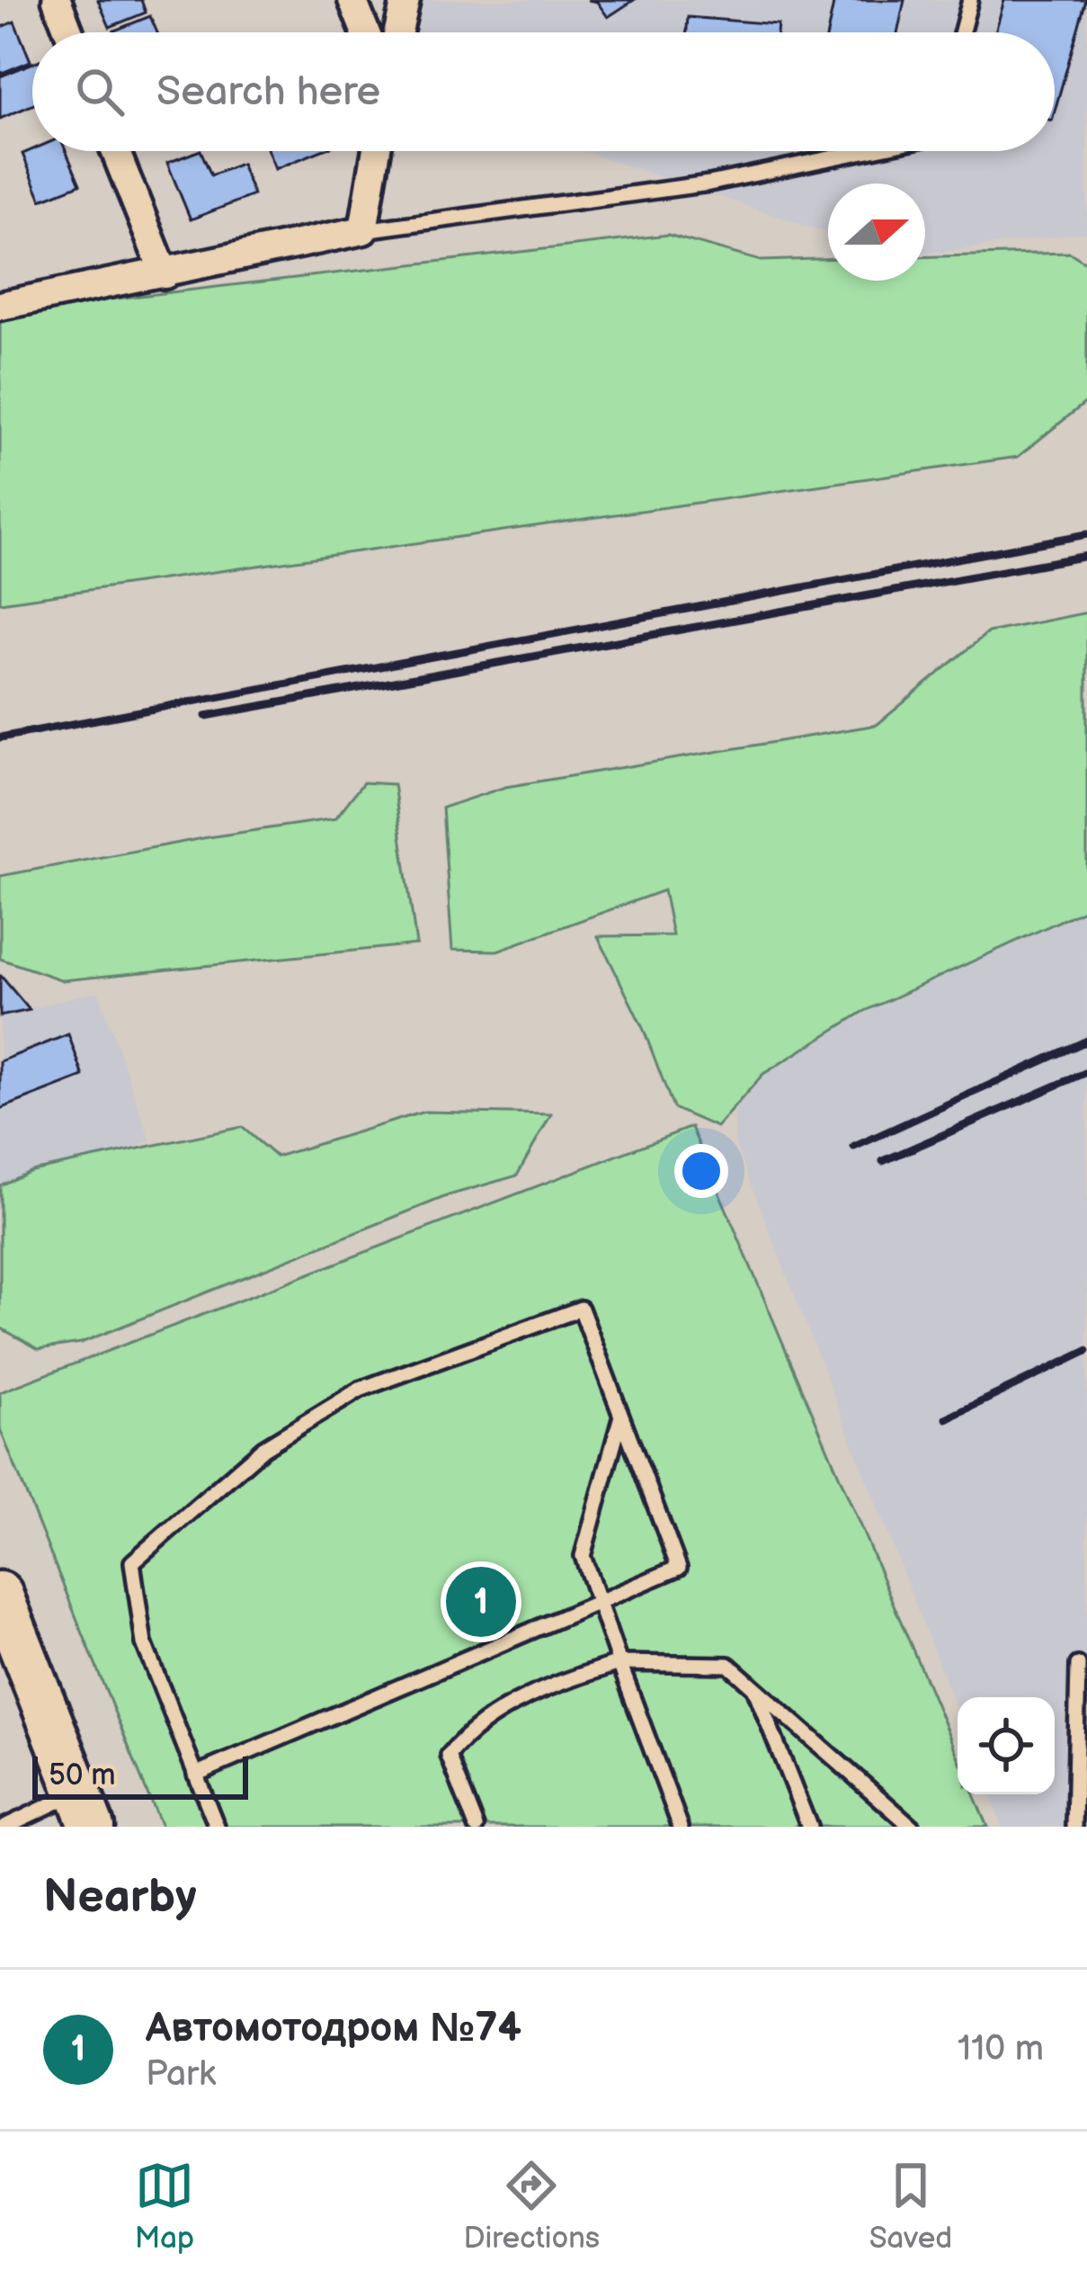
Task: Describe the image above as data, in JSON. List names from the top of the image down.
{
  "scale_bar": "50 m",
  "north": "right",
  "page": {
    "search": "Search here",
    "pins": "1",
    "scale": "50 m",
    "heading": "Nearby",
    "list": [
      {
        "mark": "1",
        "name": "Автомотодром №74",
        "note": "Park",
        "value": "110 m"
      }
    ],
    "nav": ["Map", "Directions", "Saved"]
  }
}
